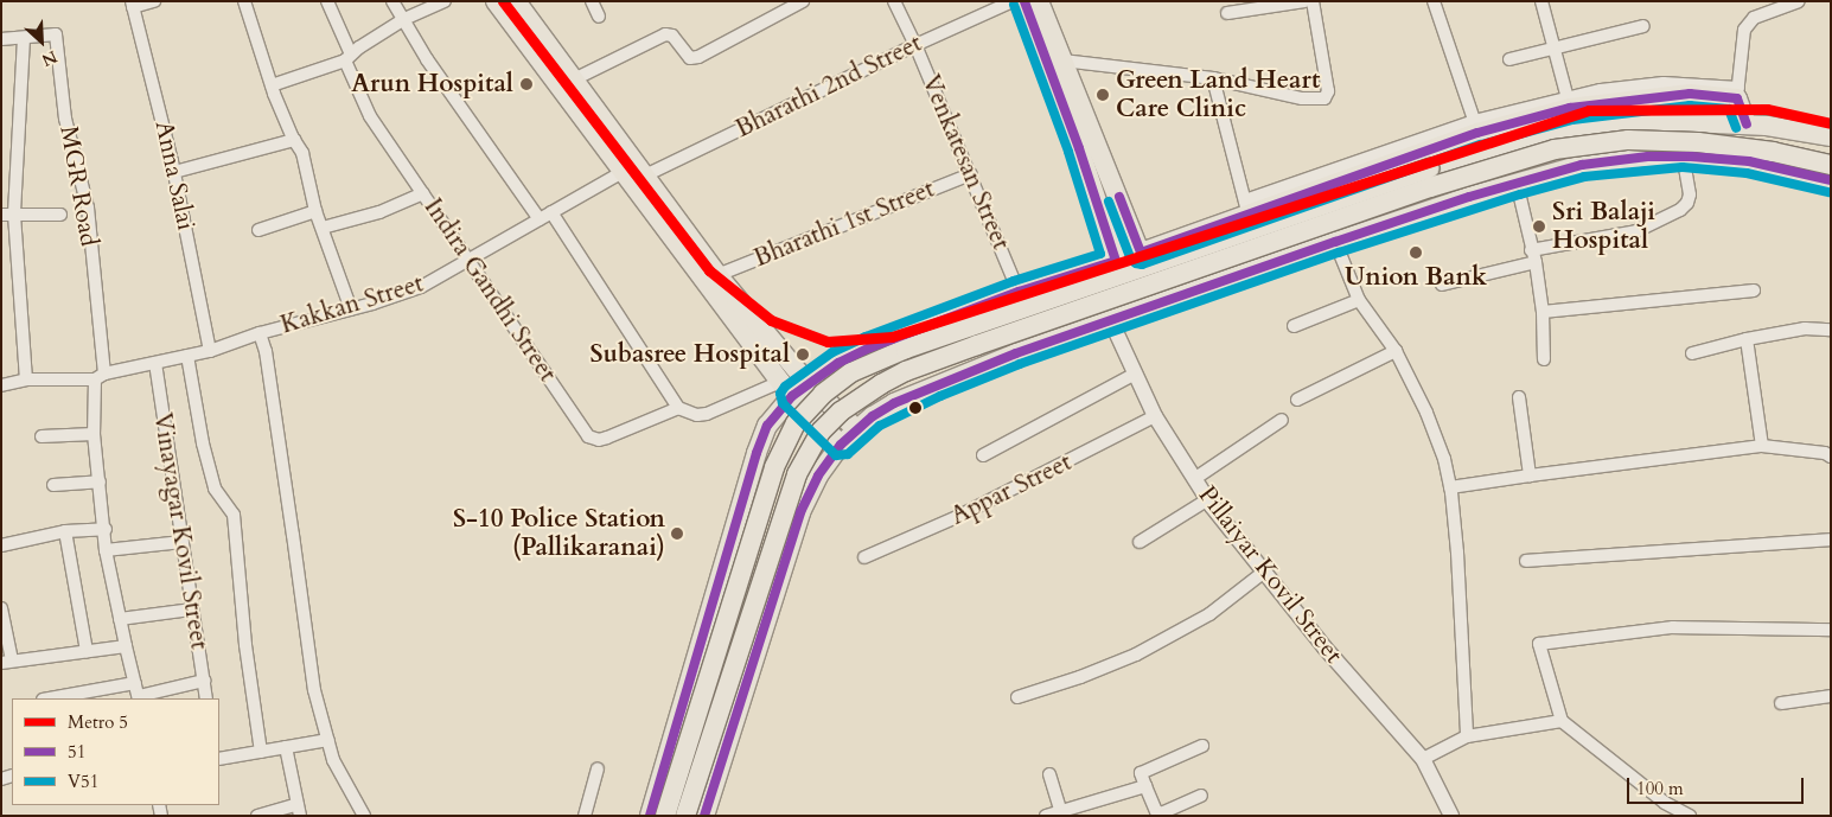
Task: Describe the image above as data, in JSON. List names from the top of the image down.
{
  "streets": {
    "street": [
      "Bharathi 2nd Street",
      "Venkatesan Street",
      "Anna Salai",
      "MGR Road",
      "Bharathi 1st Street",
      "Indira Gandhi Street",
      "Kakkan Street",
      "Appar Street",
      "Vinayagar Kovil Street",
      "Pillaiyar Kovil Street"
    ]
  },
  "crossings": [
    ["Bharathi 2nd Street", "Venkatesan Street"],
    ["Venkatesan Street", "Bharathi 1st Street"],
    ["Anna Salai", "Kakkan Street"],
    ["MGR Road", "Kakkan Street"],
    ["Indira Gandhi Street", "Kakkan Street"],
    ["Kakkan Street", "Vinayagar Kovil Street"],
    ["Appar Street", "Pillaiyar Kovil Street"]
  ],
  "places": [
    "Arun Hospital",
    "Green Land Heart Care Clinic",
    "Sri Balaji Hospital",
    "Union Bank",
    "Subasree Hospital",
    "S-10 Police Station (Pallikaranai)"
  ],
  "lines": ["metro line 5", "transit line 51", "transit line V51"],
  "legend": ["Metro 5", "51", "V51"],
  "scale_bar": "100 m",
  "north": "bottom right"
}
